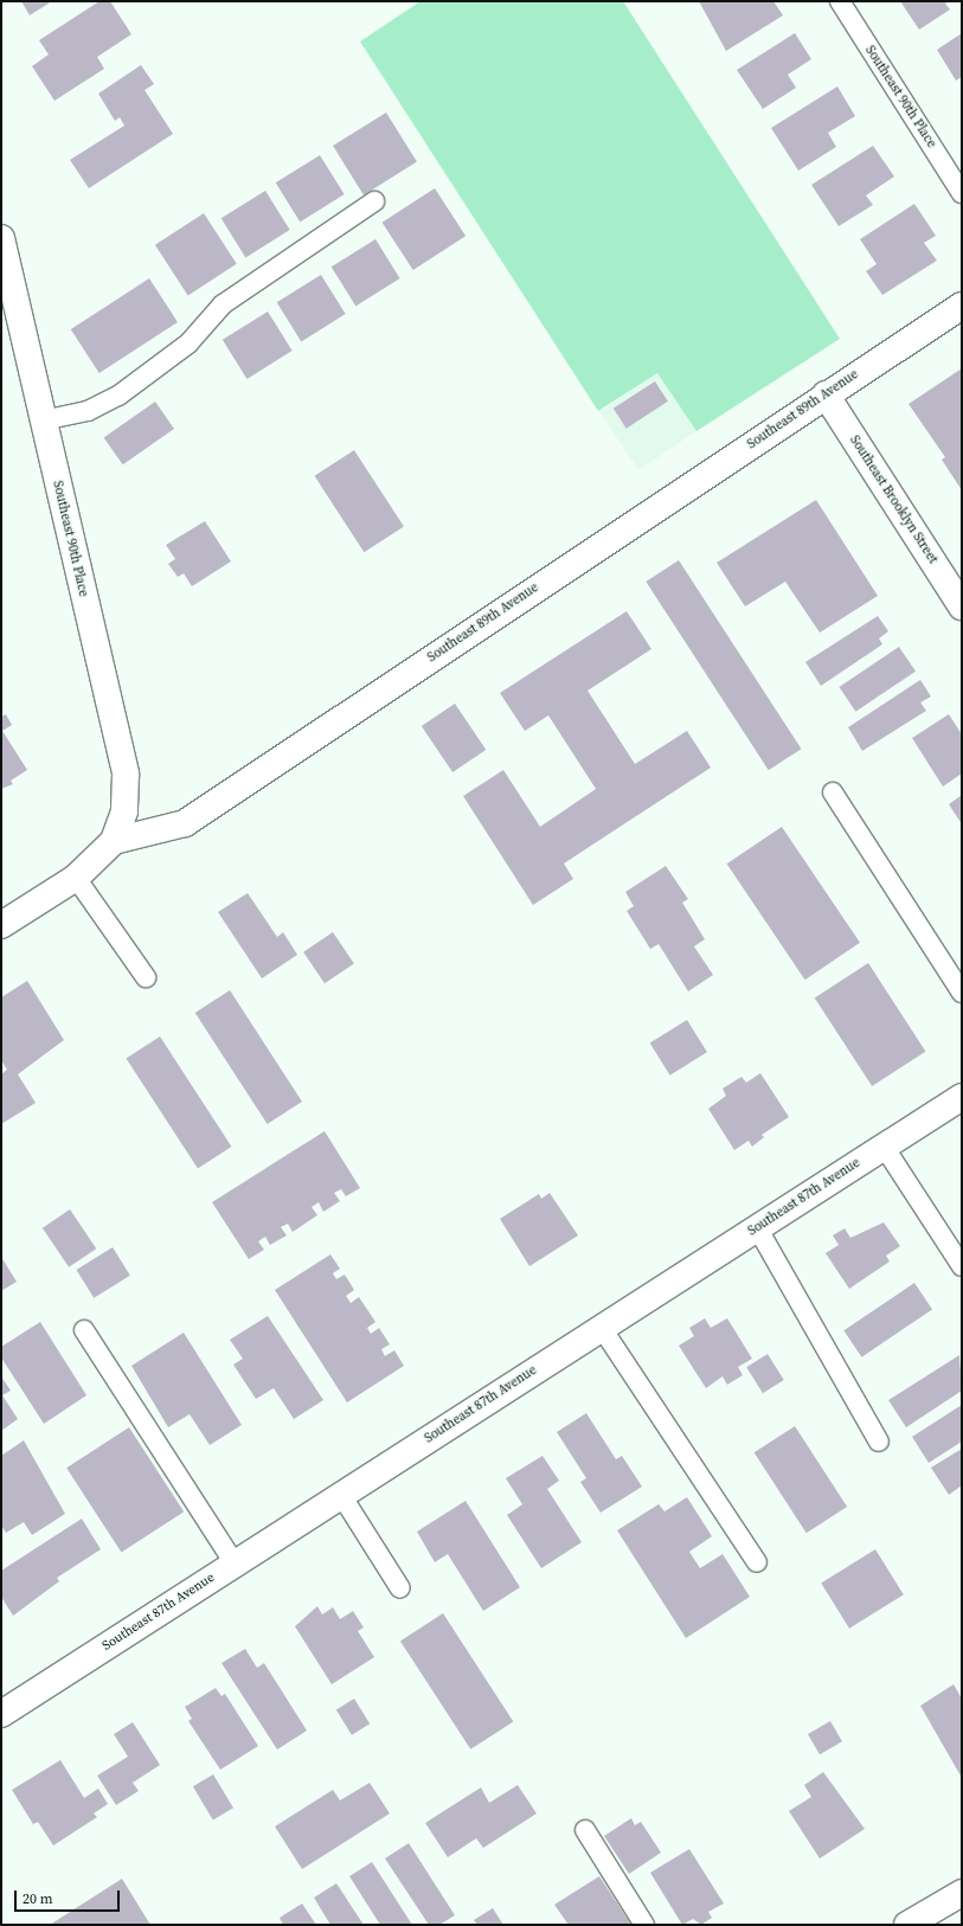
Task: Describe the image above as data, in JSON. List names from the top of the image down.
{
  "streets": {
    "street": [
      "Southeast 90th Place",
      "Southeast 89th Avenue",
      "Southeast Brooklyn Street",
      "Southeast 87th Avenue"
    ]
  },
  "crossings": [
    ["Southeast 90th Place", "Southeast 89th Avenue"],
    ["Southeast 89th Avenue", "Southeast Brooklyn Street"]
  ],
  "scale_bar": "20 m"
}
